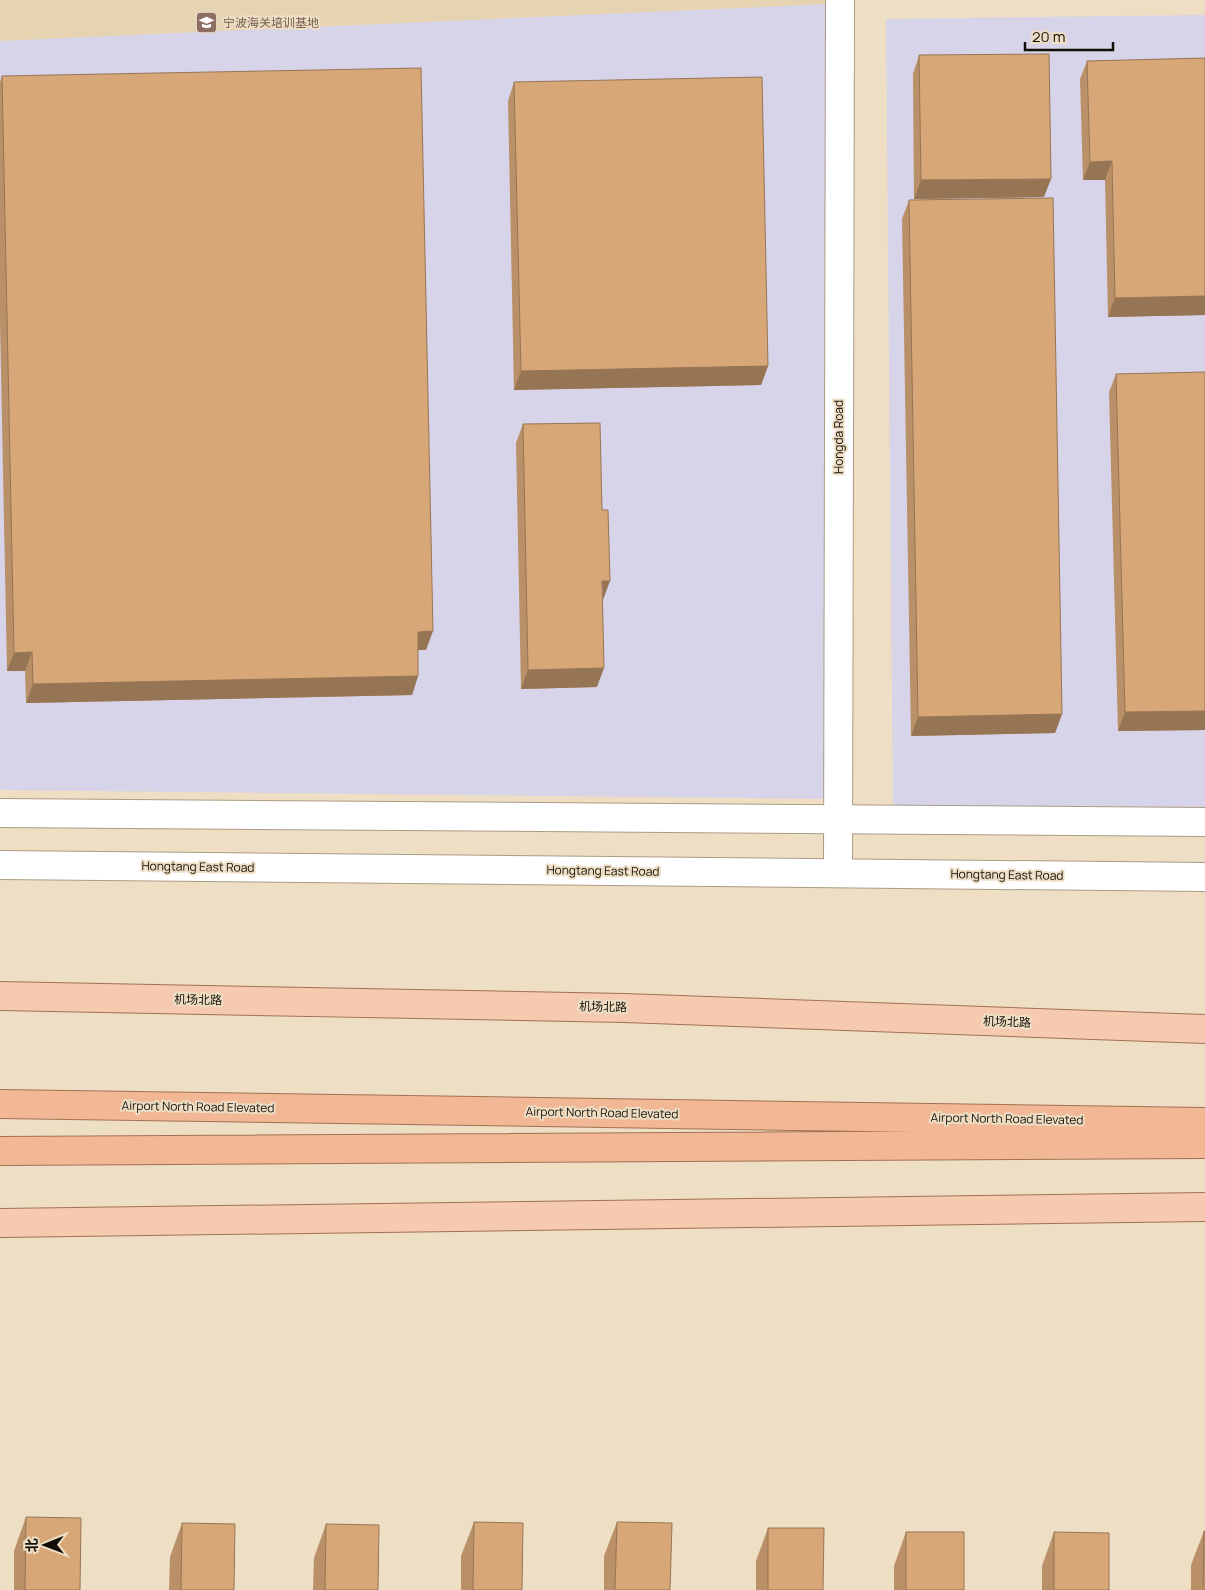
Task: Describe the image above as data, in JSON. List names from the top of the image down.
{
  "streets": {
    "highway": ["Airport North Road Elevated"],
    "main road": ["Hongda Road", "Hongtang East Road", "机场北路"]
  },
  "crossings": [
    ["Hongda Road", "Hongtang East Road"]
  ],
  "places": {
    "school or university": ["宁波海关培训基地"]
  },
  "scale_bar": "20 m",
  "north": "left"
}
